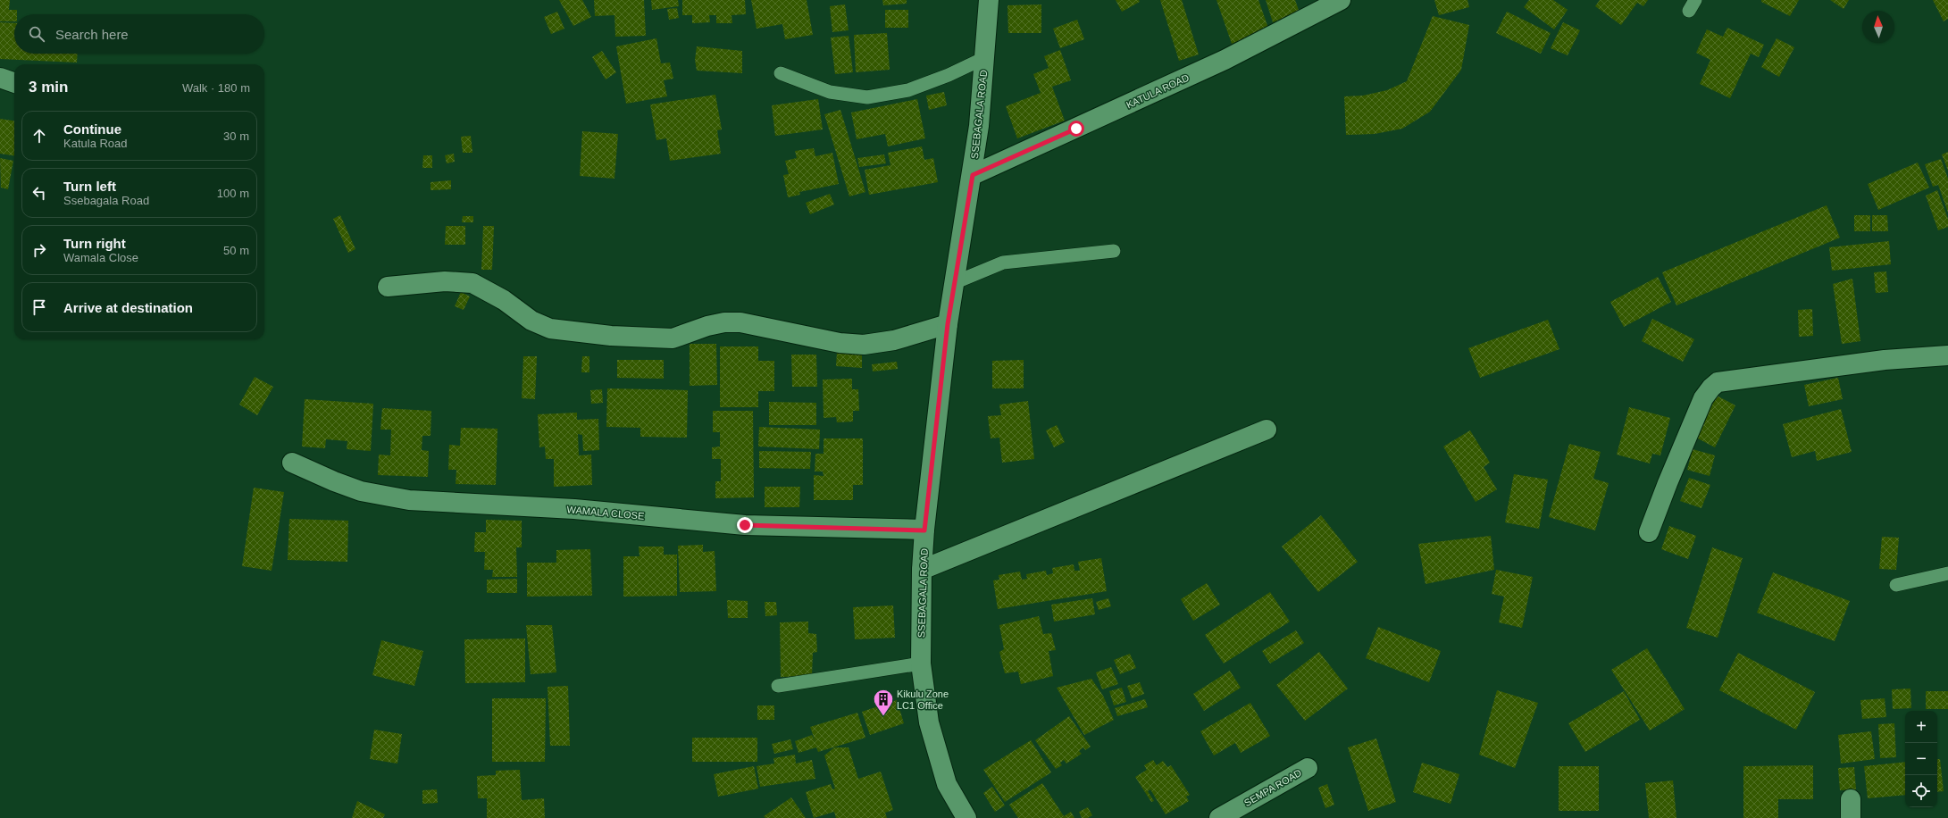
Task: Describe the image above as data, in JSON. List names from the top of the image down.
{
  "streets": {
    "street": [
      "KATULA ROAD",
      "SSEBAGALA ROAD",
      "WAMALA CLOSE",
      "SEMPA ROAD"
    ]
  },
  "crossings": [
    ["KATULA ROAD", "SSEBAGALA ROAD"],
    ["SSEBAGALA ROAD", "WAMALA CLOSE"]
  ],
  "places": {
    "building": ["Kikulu Zone LC1 Office"]
  },
  "north": "top",
  "page": {
    "search": "Search here",
    "heading": ["3 min", "Walk · 180 m"],
    "list": [
      ["Continue", "Katula Road", "30 m"],
      ["Turn left", "Ssebagala Road", "100 m"],
      ["Turn right", "Wamala Close", "50 m"],
      "Arrive at destination"
    ],
    "map_buttons": ["+", "−"]
  }
}
